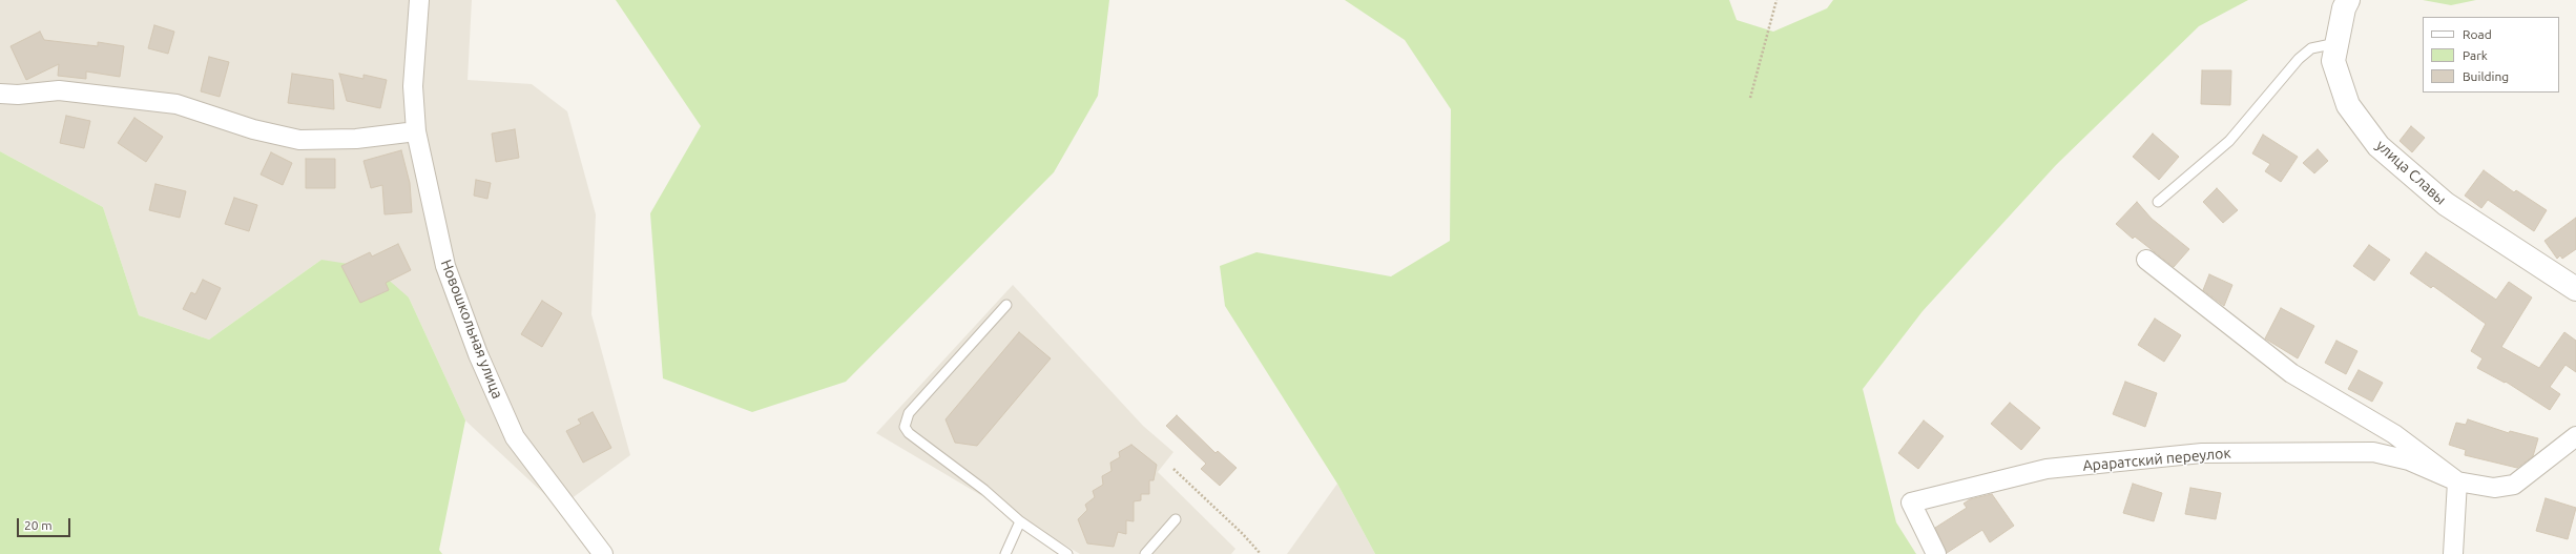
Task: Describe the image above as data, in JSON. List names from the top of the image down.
{
  "streets": {
    "street": ["улица Славы", "Новошкольная улица", "Араратский переулок"]
  },
  "legend": ["Road", "Park", "Building"],
  "scale_bar": "20 m"
}
